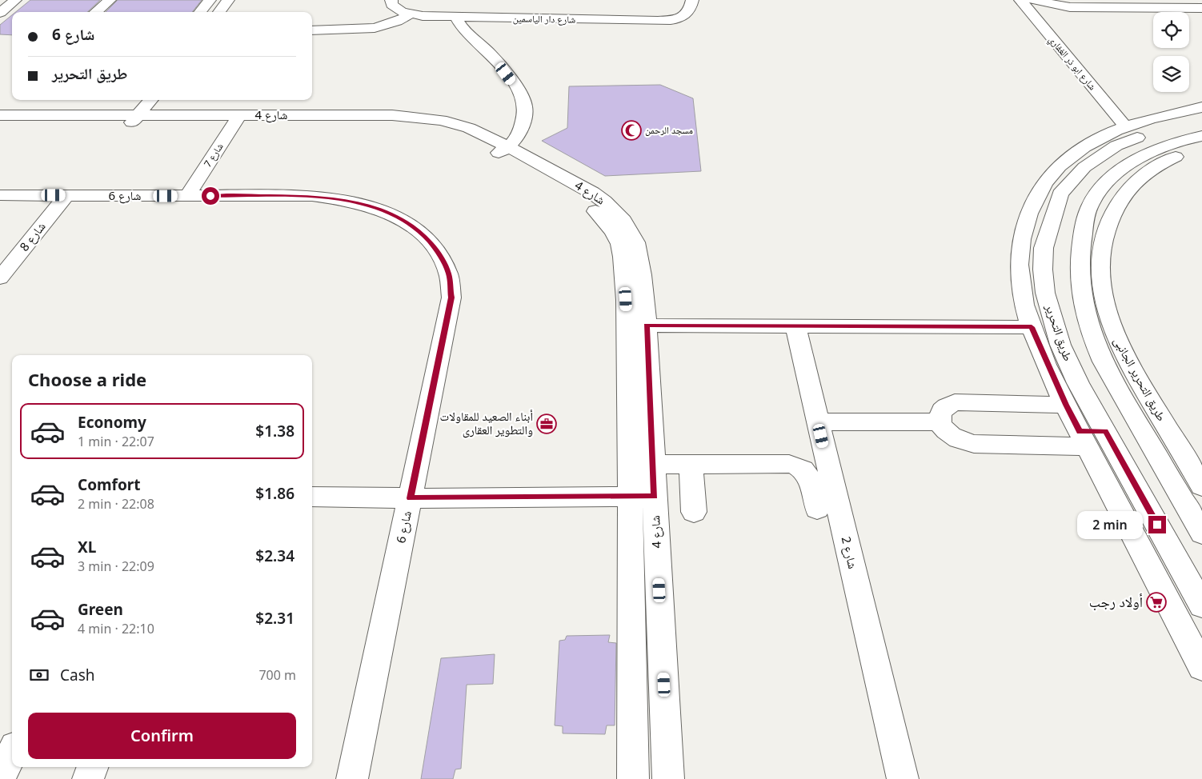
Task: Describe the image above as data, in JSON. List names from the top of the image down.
{
  "streets": {
    "street": [
      "شارع دار الياسمين",
      "شارع ابو ذر الغفاري",
      "شارع 4",
      "شارع 7",
      "شارع 6",
      "شارع 8",
      "طريق التحرير",
      "طريق التحرير الجانبى",
      "شارع 2"
    ]
  },
  "crossings": [
    ["شارع 4", "شارع 7"],
    ["شارع 7", "شارع 6"],
    ["شارع 6", "شارع 8"]
  ],
  "places": {
    "mosque": ["مسجد الرحمن"],
    "office": ["أبناء الصعيد للمقاولات والتطوير العقارى"],
    "supermarket": ["أولاد رجب"]
  },
  "page": {
    "banner": ["شارع 6", "طريق التحرير"],
    "heading": "Choose a ride",
    "list": [
      {
        "name": "Economy",
        "note": "1 min · 22:07",
        "value": "$1.38"
      },
      {
        "name": "Comfort",
        "note": "2 min · 22:08",
        "value": "$1.86"
      },
      {
        "name": "XL",
        "note": "3 min · 22:09",
        "value": "$2.34"
      },
      {
        "name": "Green",
        "note": "4 min · 22:10",
        "value": "$2.31"
      }
    ],
    "bubble": "2 min",
    "pay": ["Cash", "700 m"],
    "buttons": "Confirm"
  }
}
